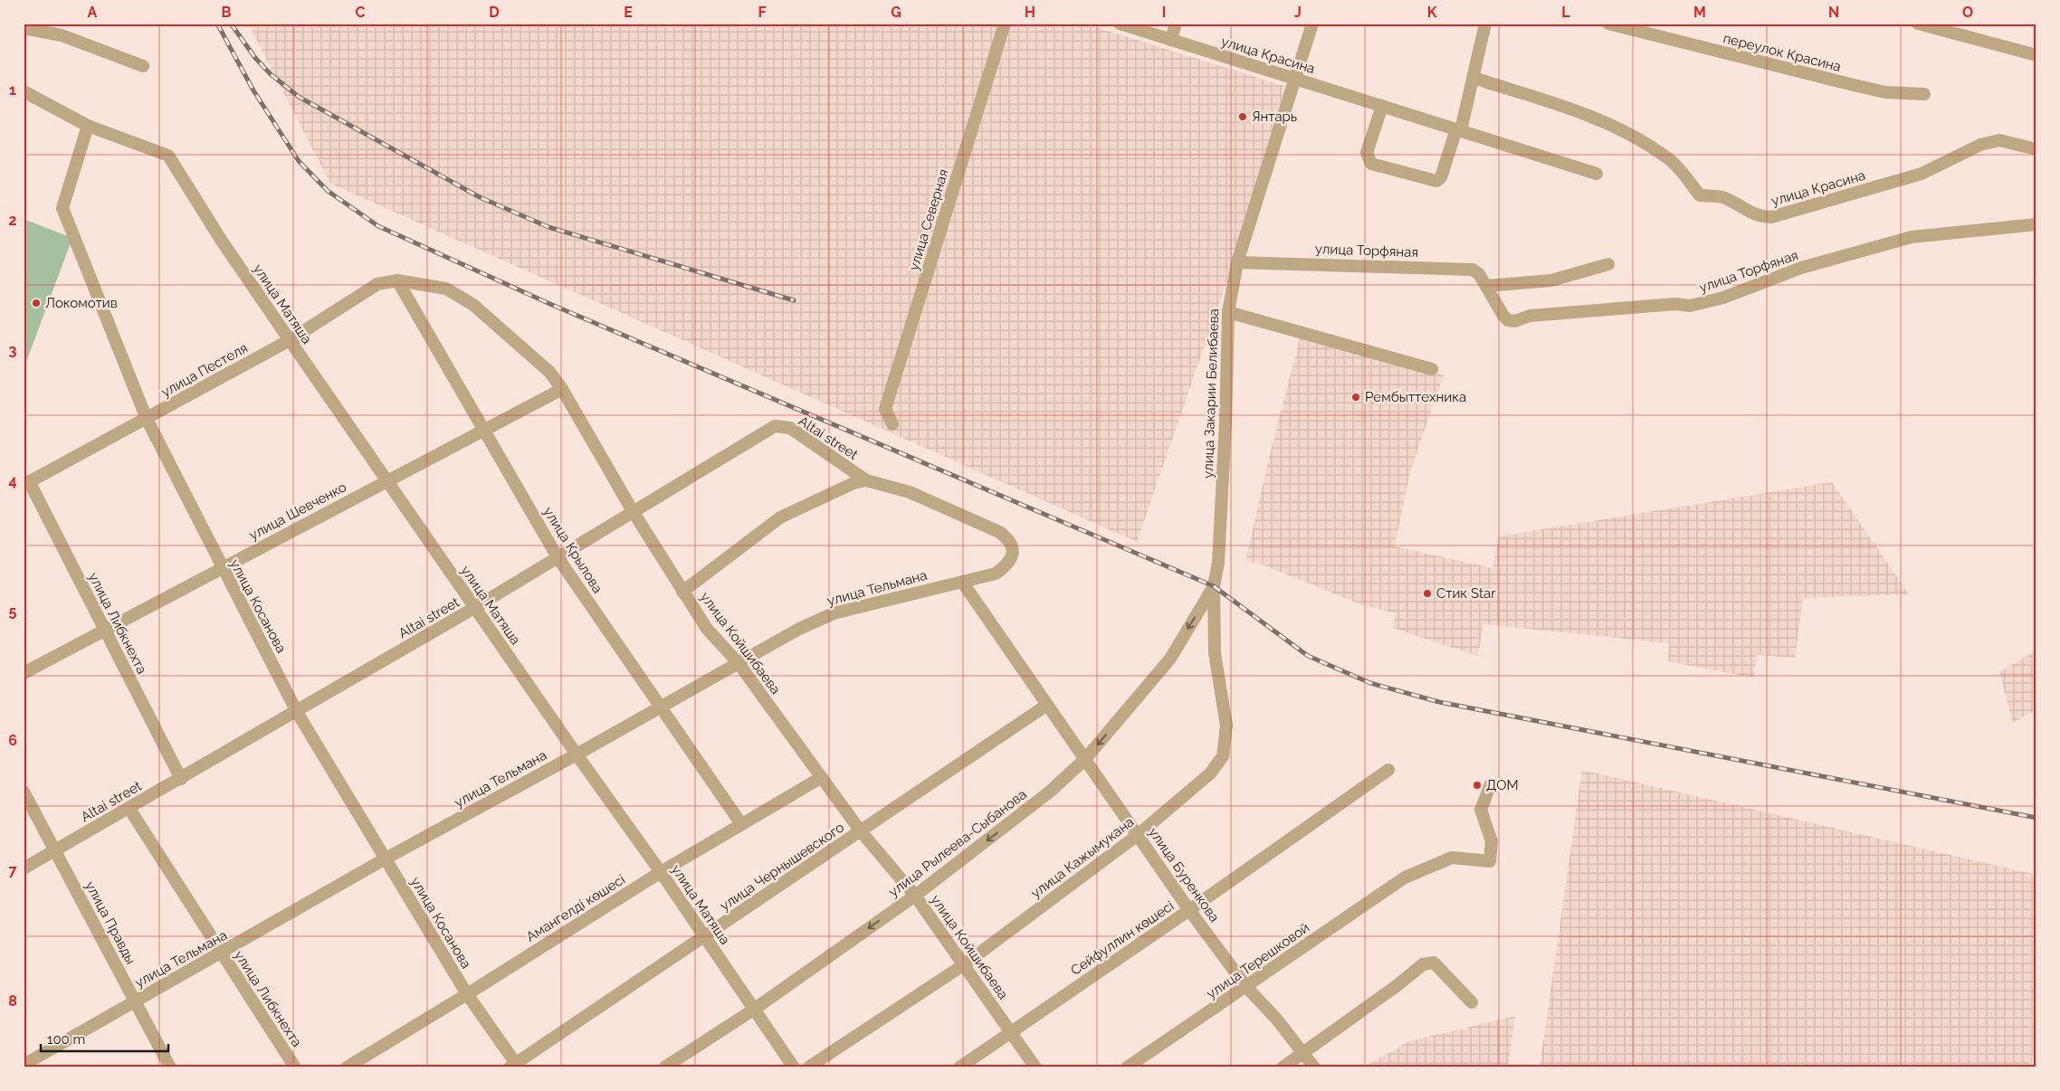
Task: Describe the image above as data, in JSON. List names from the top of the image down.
{
  "streets": {
    "street": [
      "переулок Красина",
      "улица Красина",
      "улица Северная",
      "улица Торфяная",
      "улица Матяша",
      "улица Пестеля",
      "улица Закарии Белибаева",
      "Altai street",
      "улица Шевченко",
      "улица Крылова",
      "улица Тельмана",
      "улица Косанова",
      "улица Либкнехта",
      "улица Койшибаева",
      "улица Рылеева-Сыбанова",
      "улица Кажымукана",
      "улица Чернышевского",
      "улица Буренкова",
      "Амангелді көшесі",
      "улица Правды",
      "Сейфуллин көшесі",
      "улица Терешковой"
    ]
  },
  "crossings": [
    ["улица Красина", "улица Закарии Белибаева"],
    ["улица Торфяная", "улица Закарии Белибаева"],
    ["улица Матяша", "улица Пестеля"],
    ["улица Матяша", "Altai street"],
    ["улица Матяша", "улица Шевченко"],
    ["улица Матяша", "улица Тельмана"],
    ["улица Матяша", "улица Косанова"],
    ["улица Матяша", "улица Рылеева-Сыбанова"],
    ["улица Матяша", "улица Чернышевского"],
    ["улица Матяша", "Амангелді көшесі"],
    ["улица Пестеля", "улица Крылова"],
    ["улица Пестеля", "улица Косанова"],
    ["улица Пестеля", "улица Либкнехта"],
    ["улица Пестеля", "улица Койшибаева"],
    ["улица Закарии Белибаева", "улица Рылеева-Сыбанова"],
    ["улица Закарии Белибаева", "улица Кажымукана"],
    ["Altai street", "улица Крылова"],
    ["Altai street", "улица Тельмана"],
    ["Altai street", "улица Косанова"],
    ["Altai street", "улица Либкнехта"],
    ["Altai street", "улица Койшибаева"],
    ["Altai street", "улица Правды"],
    ["улица Шевченко", "улица Крылова"],
    ["улица Шевченко", "улица Косанова"],
    ["улица Шевченко", "улица Либкнехта"],
    ["улица Шевченко", "улица Койшибаева"],
    ["улица Крылова", "улица Тельмана"],
    ["улица Крылова", "улица Койшибаева"],
    ["улица Крылова", "Амангелді көшесі"],
    ["улица Тельмана", "улица Косанова"],
    ["улица Тельмана", "улица Либкнехта"],
    ["улица Тельмана", "улица Койшибаева"],
    ["улица Тельмана", "улица Буренкова"],
    ["улица Тельмана", "улица Правды"],
    ["улица Косанова", "улица Чернышевского"],
    ["улица Косанова", "Амангелді көшесі"],
    ["улица Койшибаева", "улица Рылеева-Сыбанова"],
    ["улица Койшибаева", "улица Кажымукана"],
    ["улица Койшибаева", "улица Чернышевского"],
    ["улица Койшибаева", "Амангелді көшесі"],
    ["улица Койшибаева", "Сейфуллин көшесі"],
    ["улица Рылеева-Сыбанова", "улица Кажымукана"],
    ["улица Рылеева-Сыбанова", "улица Буренкова"],
    ["улица Кажымукана", "улица Буренкова"],
    ["улица Чернышевского", "улица Буренкова"],
    ["улица Буренкова", "Сейфуллин көшесі"],
    ["улица Буренкова", "улица Терешковой"]
  ],
  "one_way": ["улица Рылеева-Сыбанова"],
  "places": [
    "Янтарь",
    "Локомотив",
    "Рембыттехника",
    "Стик Star",
    "ДОМ"
  ],
  "scale_bar": "100 m",
  "grid": {
    "columns": [
      "A",
      "B",
      "C",
      "D",
      "E",
      "F",
      "G",
      "H",
      "I",
      "J",
      "K",
      "L",
      "M",
      "N",
      "O"
    ],
    "rows": [
      "1",
      "2",
      "3",
      "4",
      "5",
      "6",
      "7",
      "8"
    ]
  }
}
